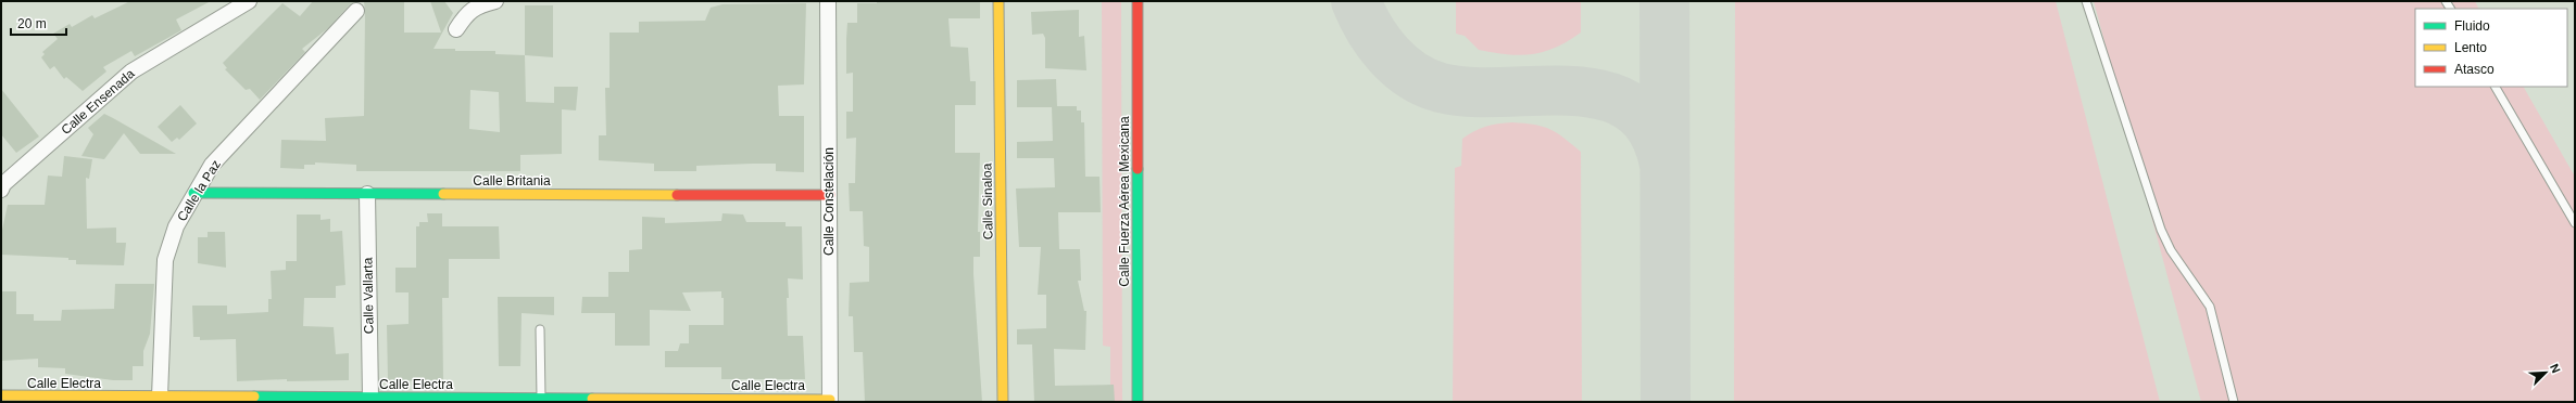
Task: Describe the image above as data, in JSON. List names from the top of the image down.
{
  "streets": {
    "street": [
      "Calle Ensenada",
      "Calle Britania",
      "Calle la Paz",
      "Calle Constelación",
      "Calle Sinaloa",
      "Calle Fuerza Aérea Mexicana",
      "Calle Vallarta",
      "Calle Electra"
    ]
  },
  "crossings": [
    ["Calle Britania", "Calle la Paz"],
    ["Calle Britania", "Calle Constelación"],
    ["Calle Britania", "Calle Vallarta"],
    ["Calle la Paz", "Calle Electra"],
    ["Calle Constelación", "Calle Electra"],
    ["Calle Vallarta", "Calle Electra"]
  ],
  "legend": ["Fluido", "Lento", "Atasco"],
  "scale_bar": "20 m",
  "north": "top right"
}
